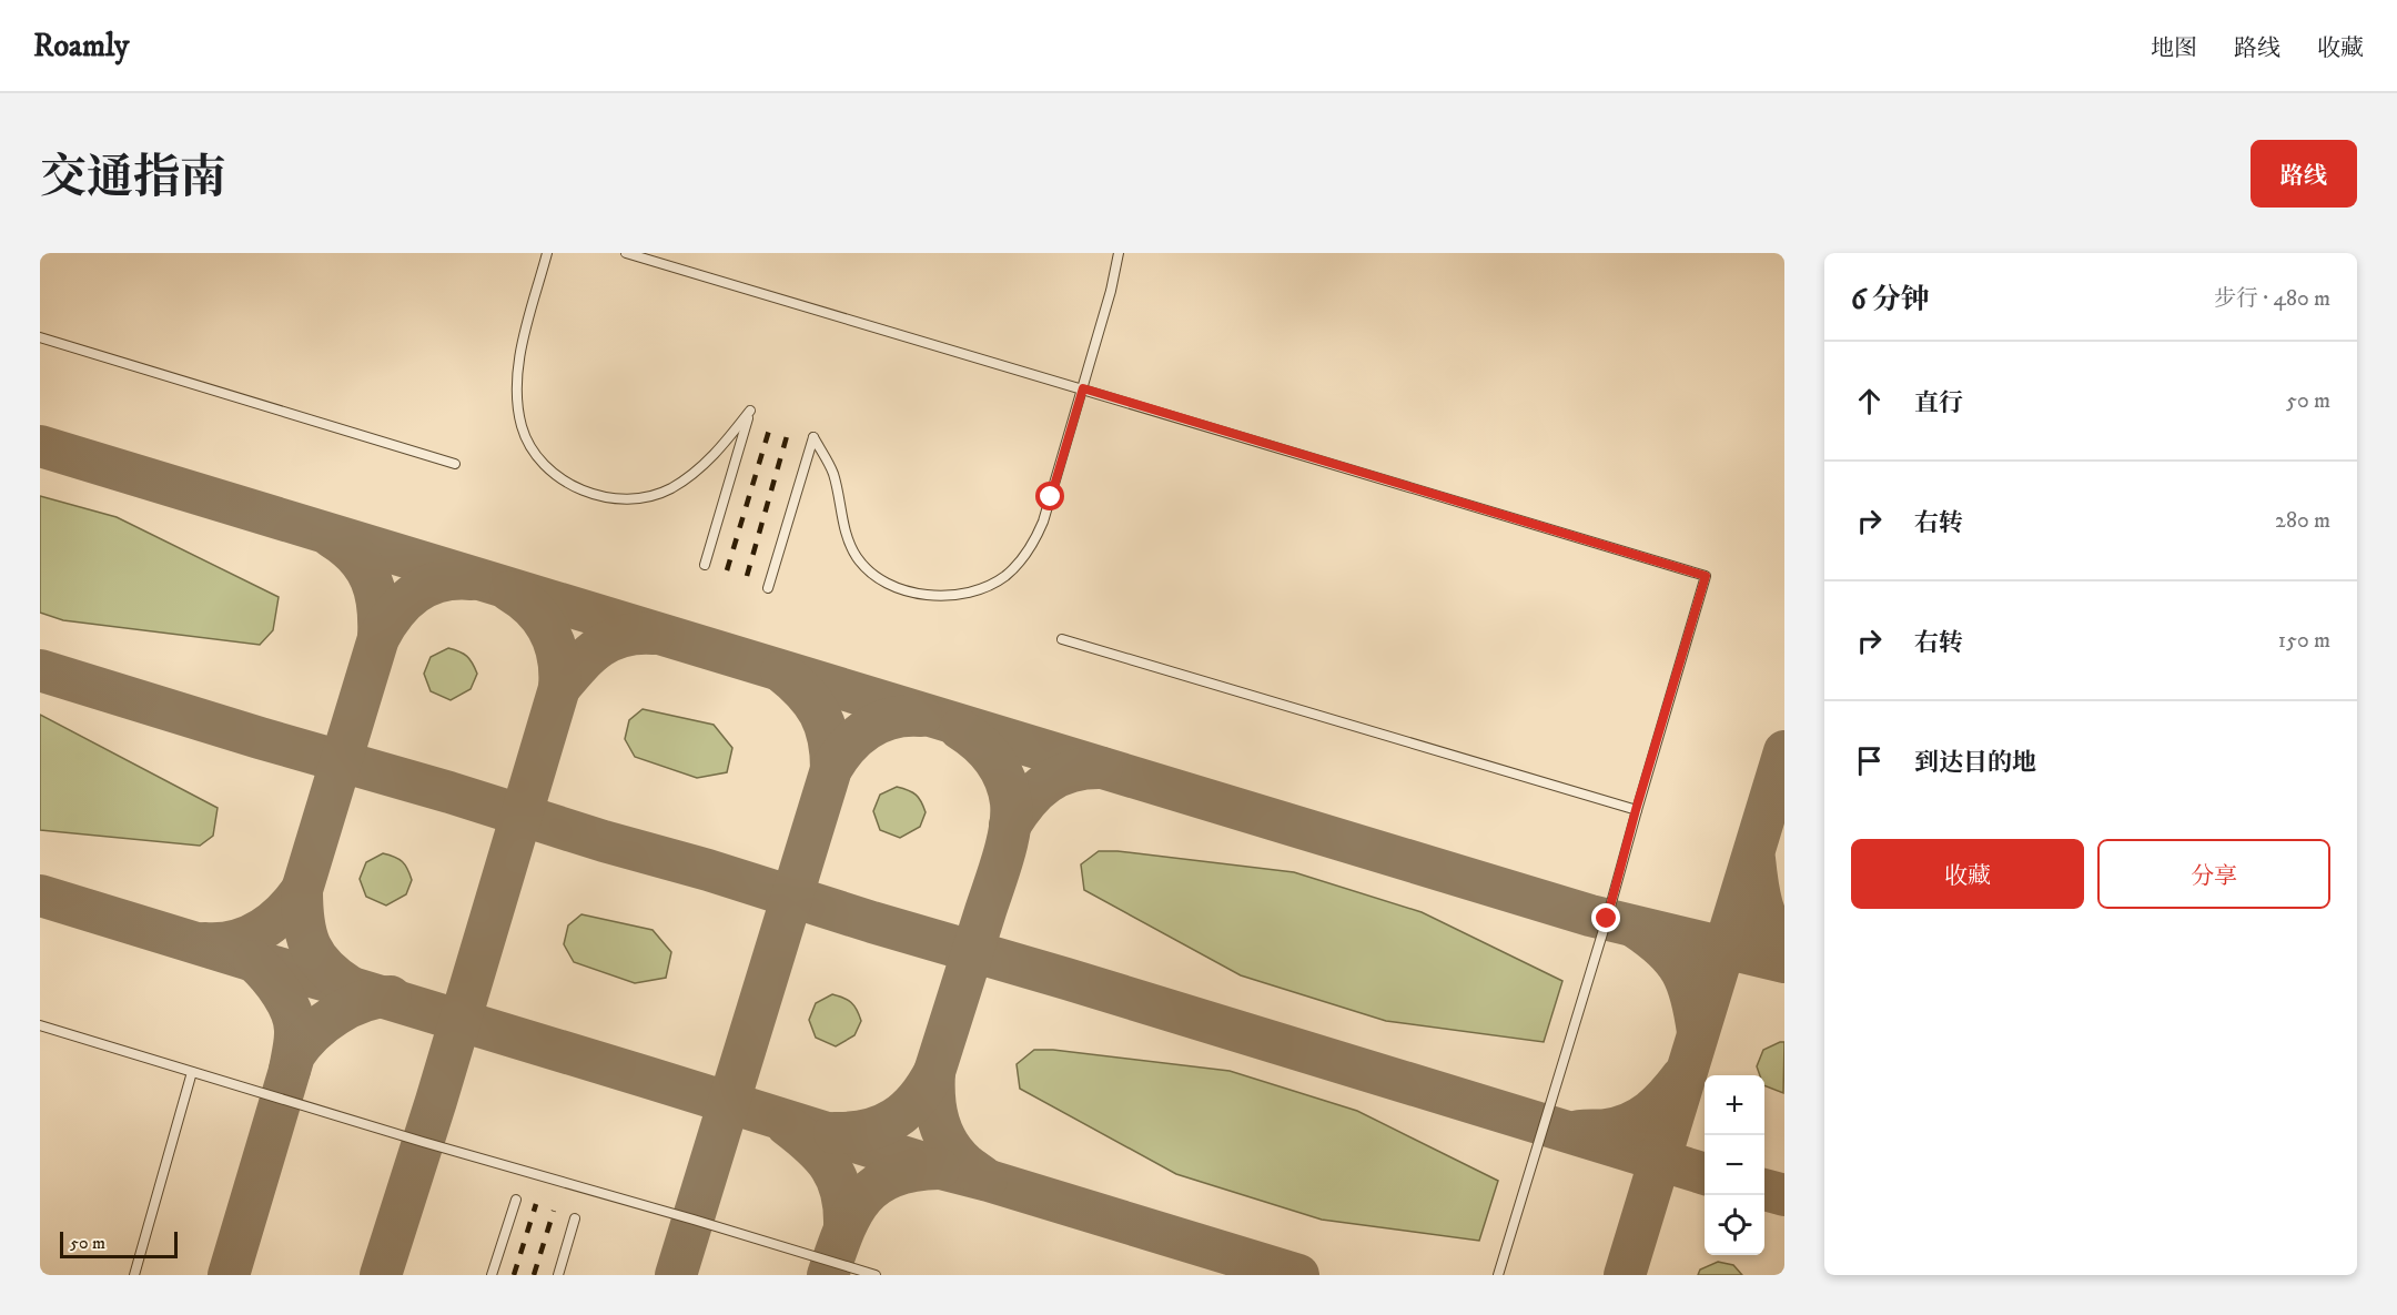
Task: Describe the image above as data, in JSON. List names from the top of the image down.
{
  "scale_bar": "50 m",
  "page": {
    "header": "Roamly",
    "nav": ["地图", "路线", "收藏"],
    "title": "交通指南",
    "buttons": [
      "路线",
      ["收藏", "分享"]
    ],
    "heading": ["6 分钟", "步行 · 480 m"],
    "list": [
      ["直行", "50 m"],
      ["右转", "280 m"],
      ["右转", "150 m"],
      "到达目的地"
    ],
    "map_buttons": ["+", "−"],
    "scale": "50 m"
  }
}
